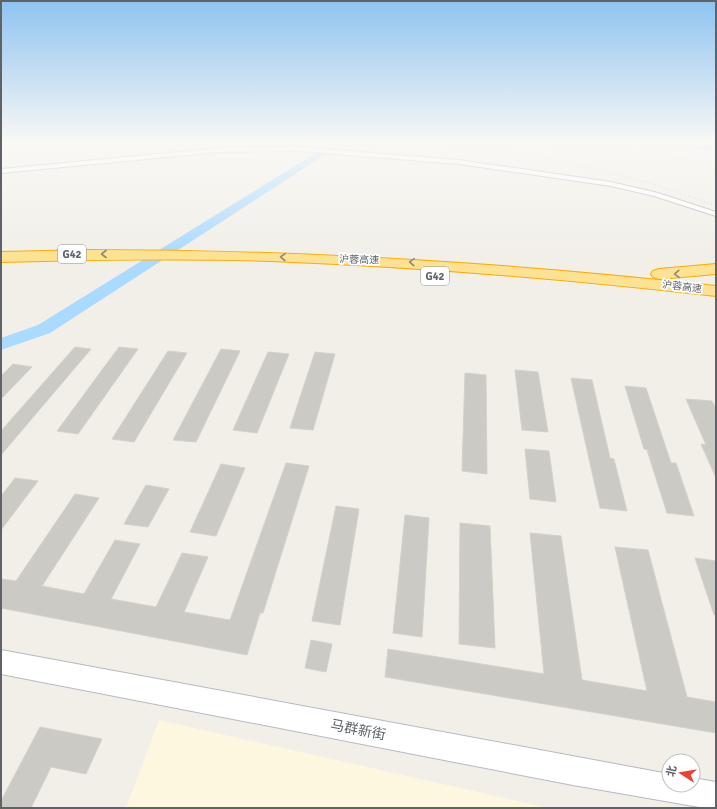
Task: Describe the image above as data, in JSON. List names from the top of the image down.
{
  "streets": {
    "highway": ["G42", "沪蓉高速"],
    "main road": ["马群新街"]
  },
  "north": "left"
}
